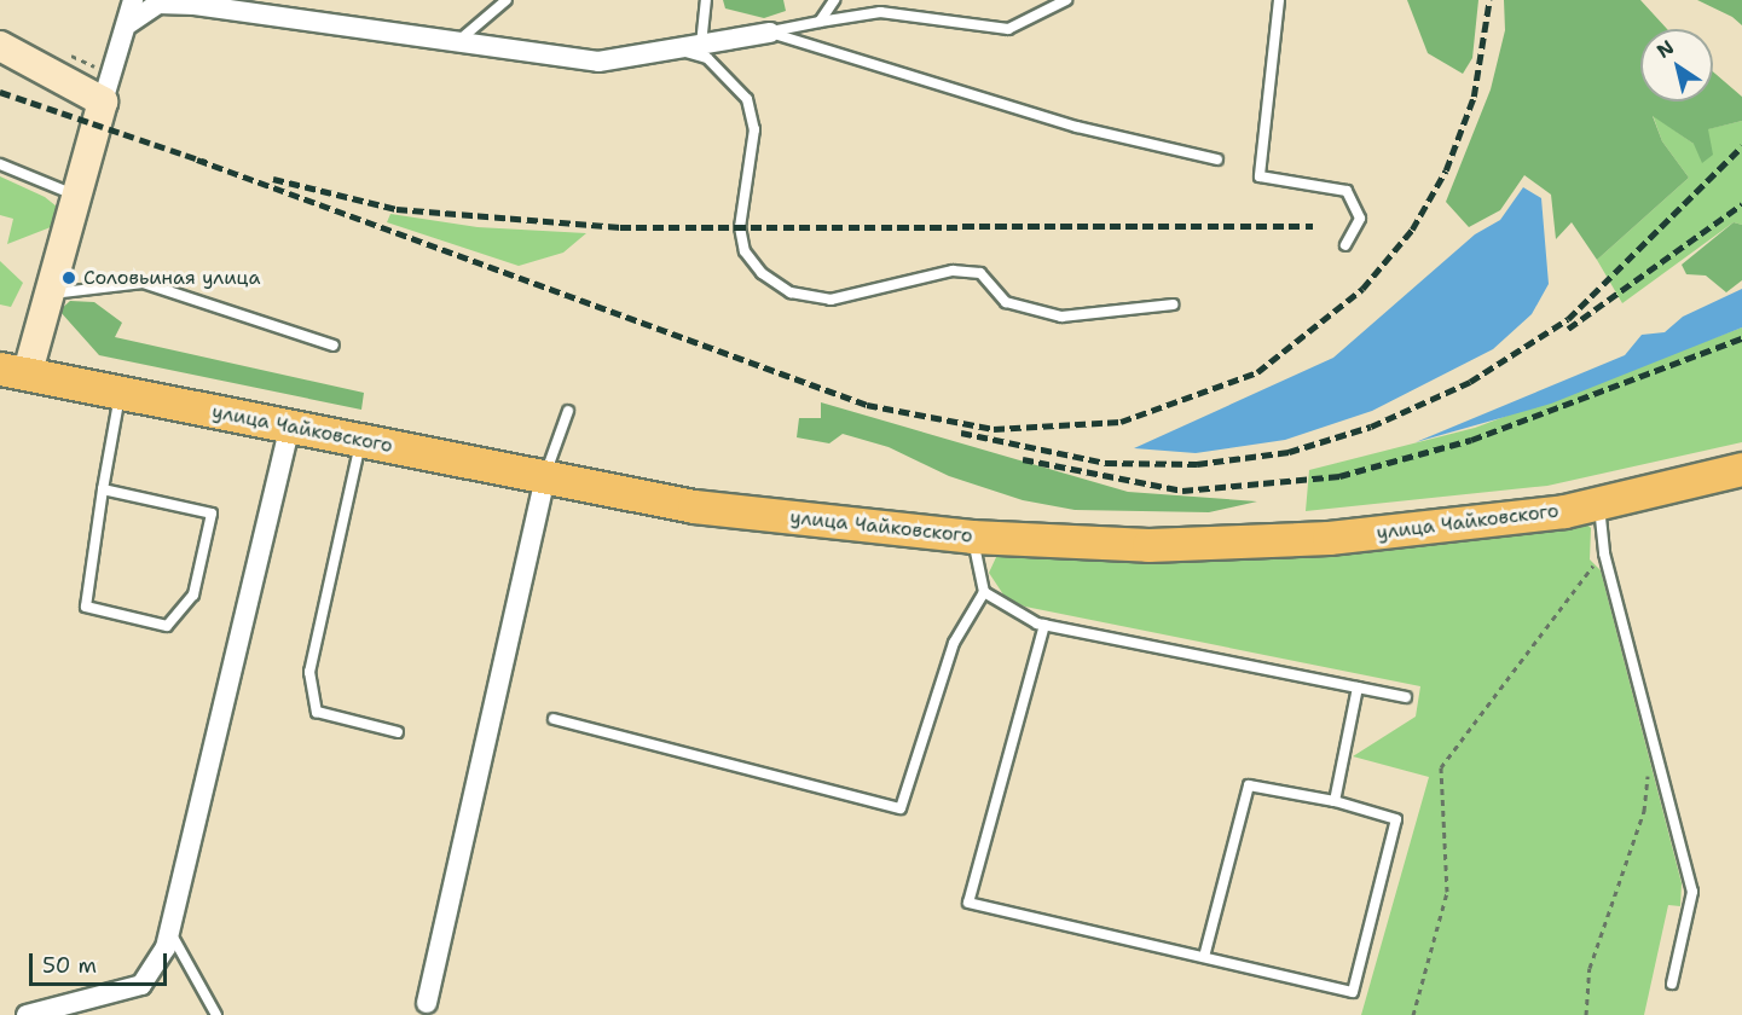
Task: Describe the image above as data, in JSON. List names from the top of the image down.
{
  "streets": {
    "main road": ["улица Чайковского"]
  },
  "places": ["Соловьиная улица"],
  "scale_bar": "50 m",
  "north": "top left"
}
